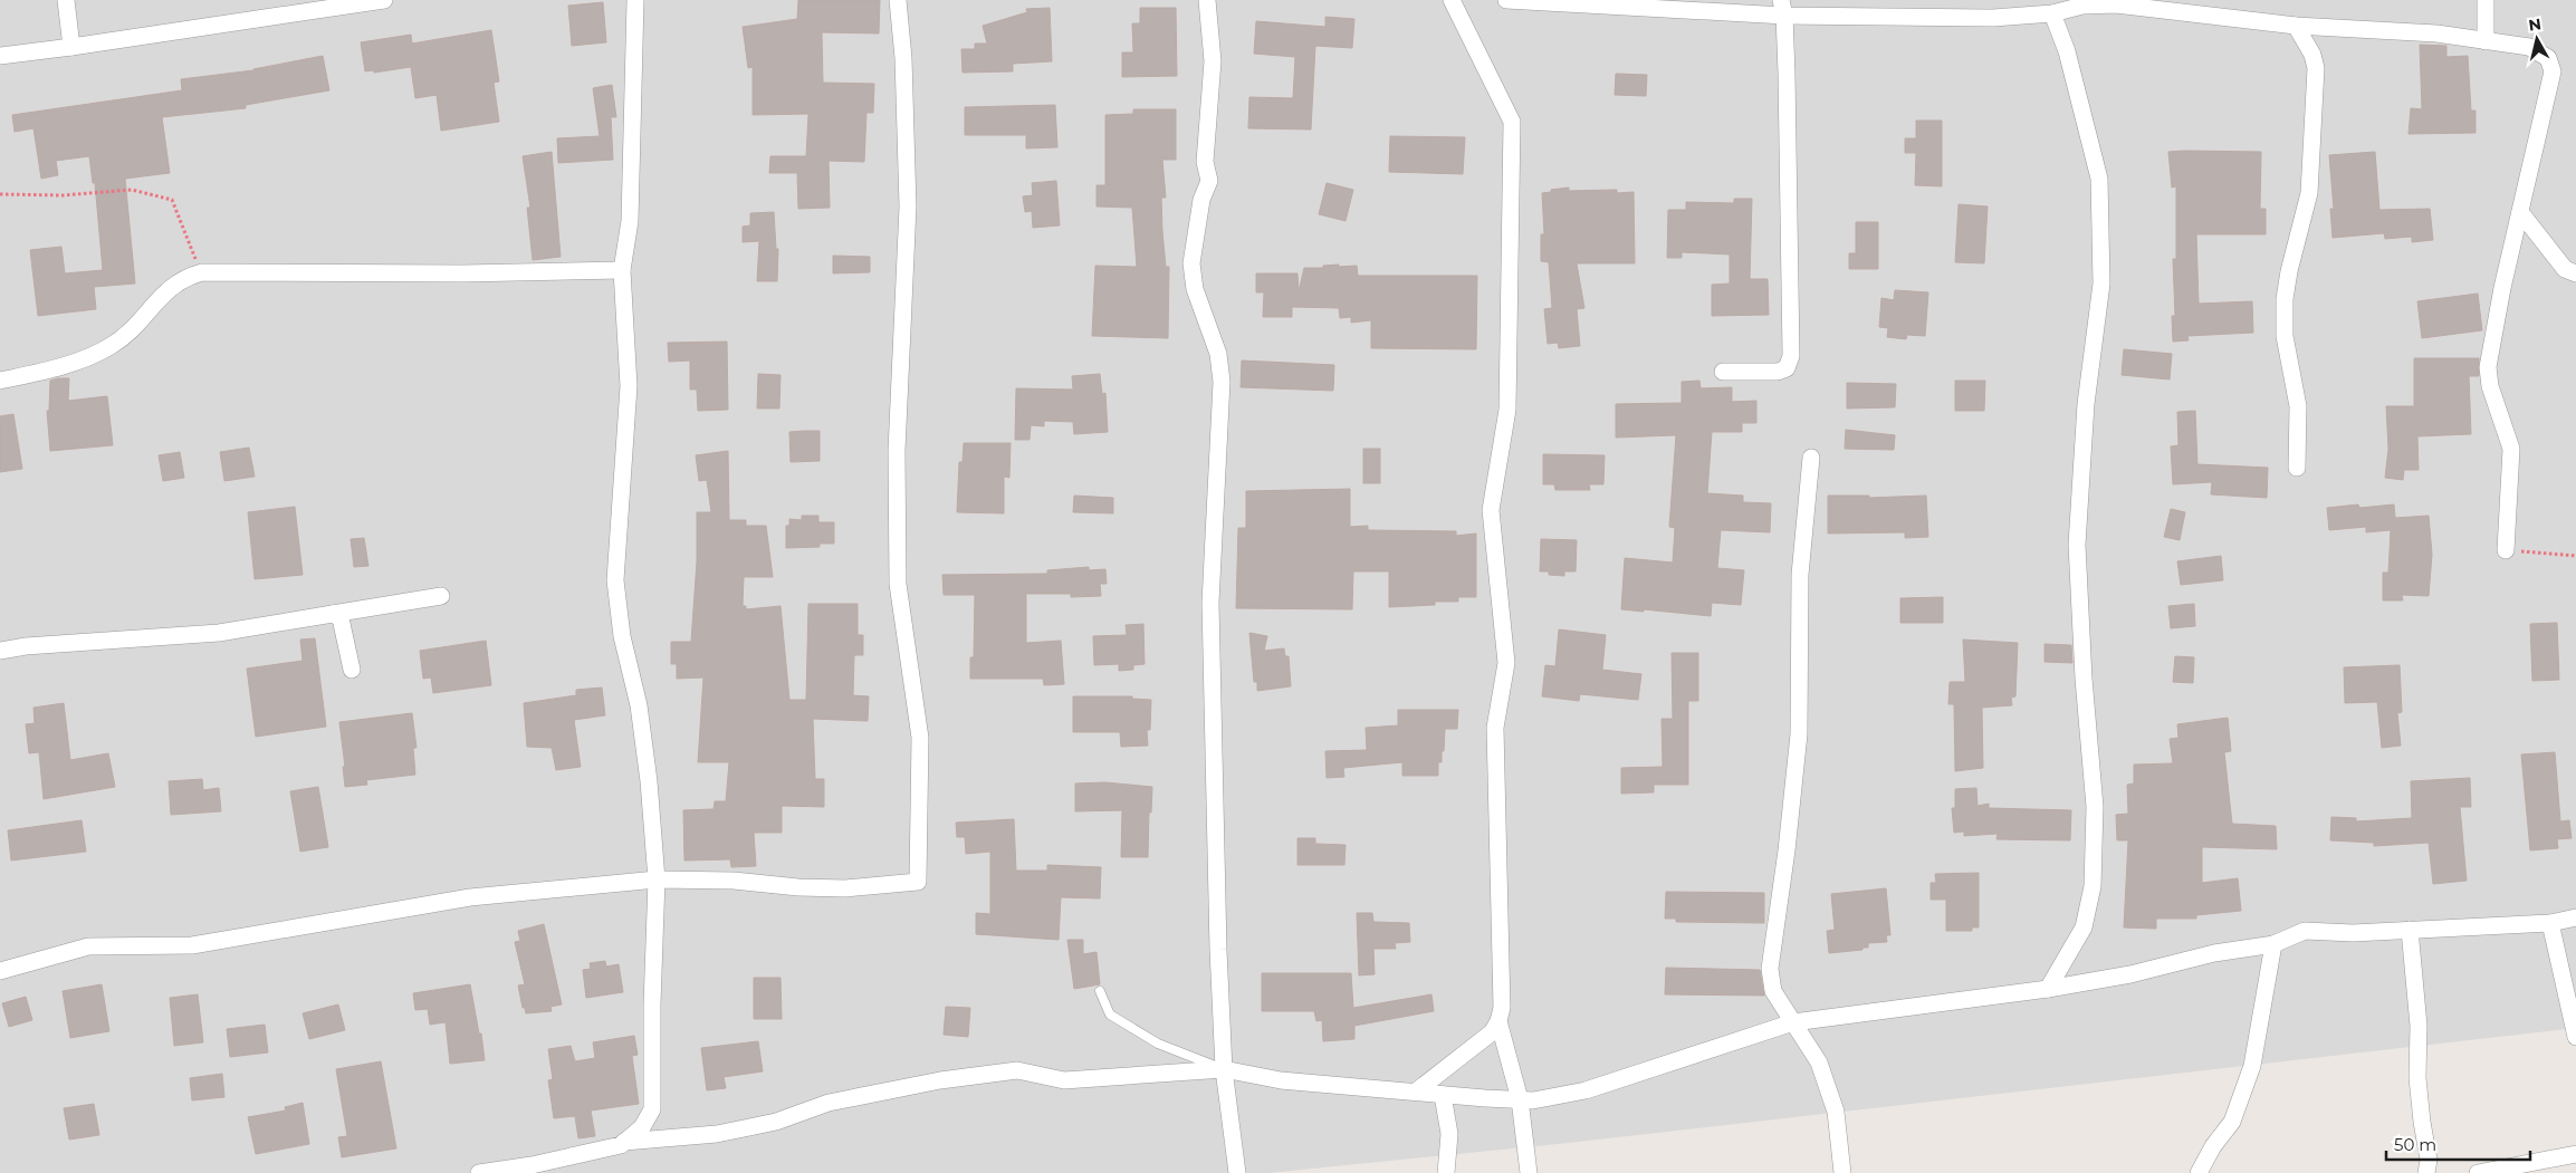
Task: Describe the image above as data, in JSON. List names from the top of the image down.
{
  "scale_bar": "50 m",
  "north": "top"
}
